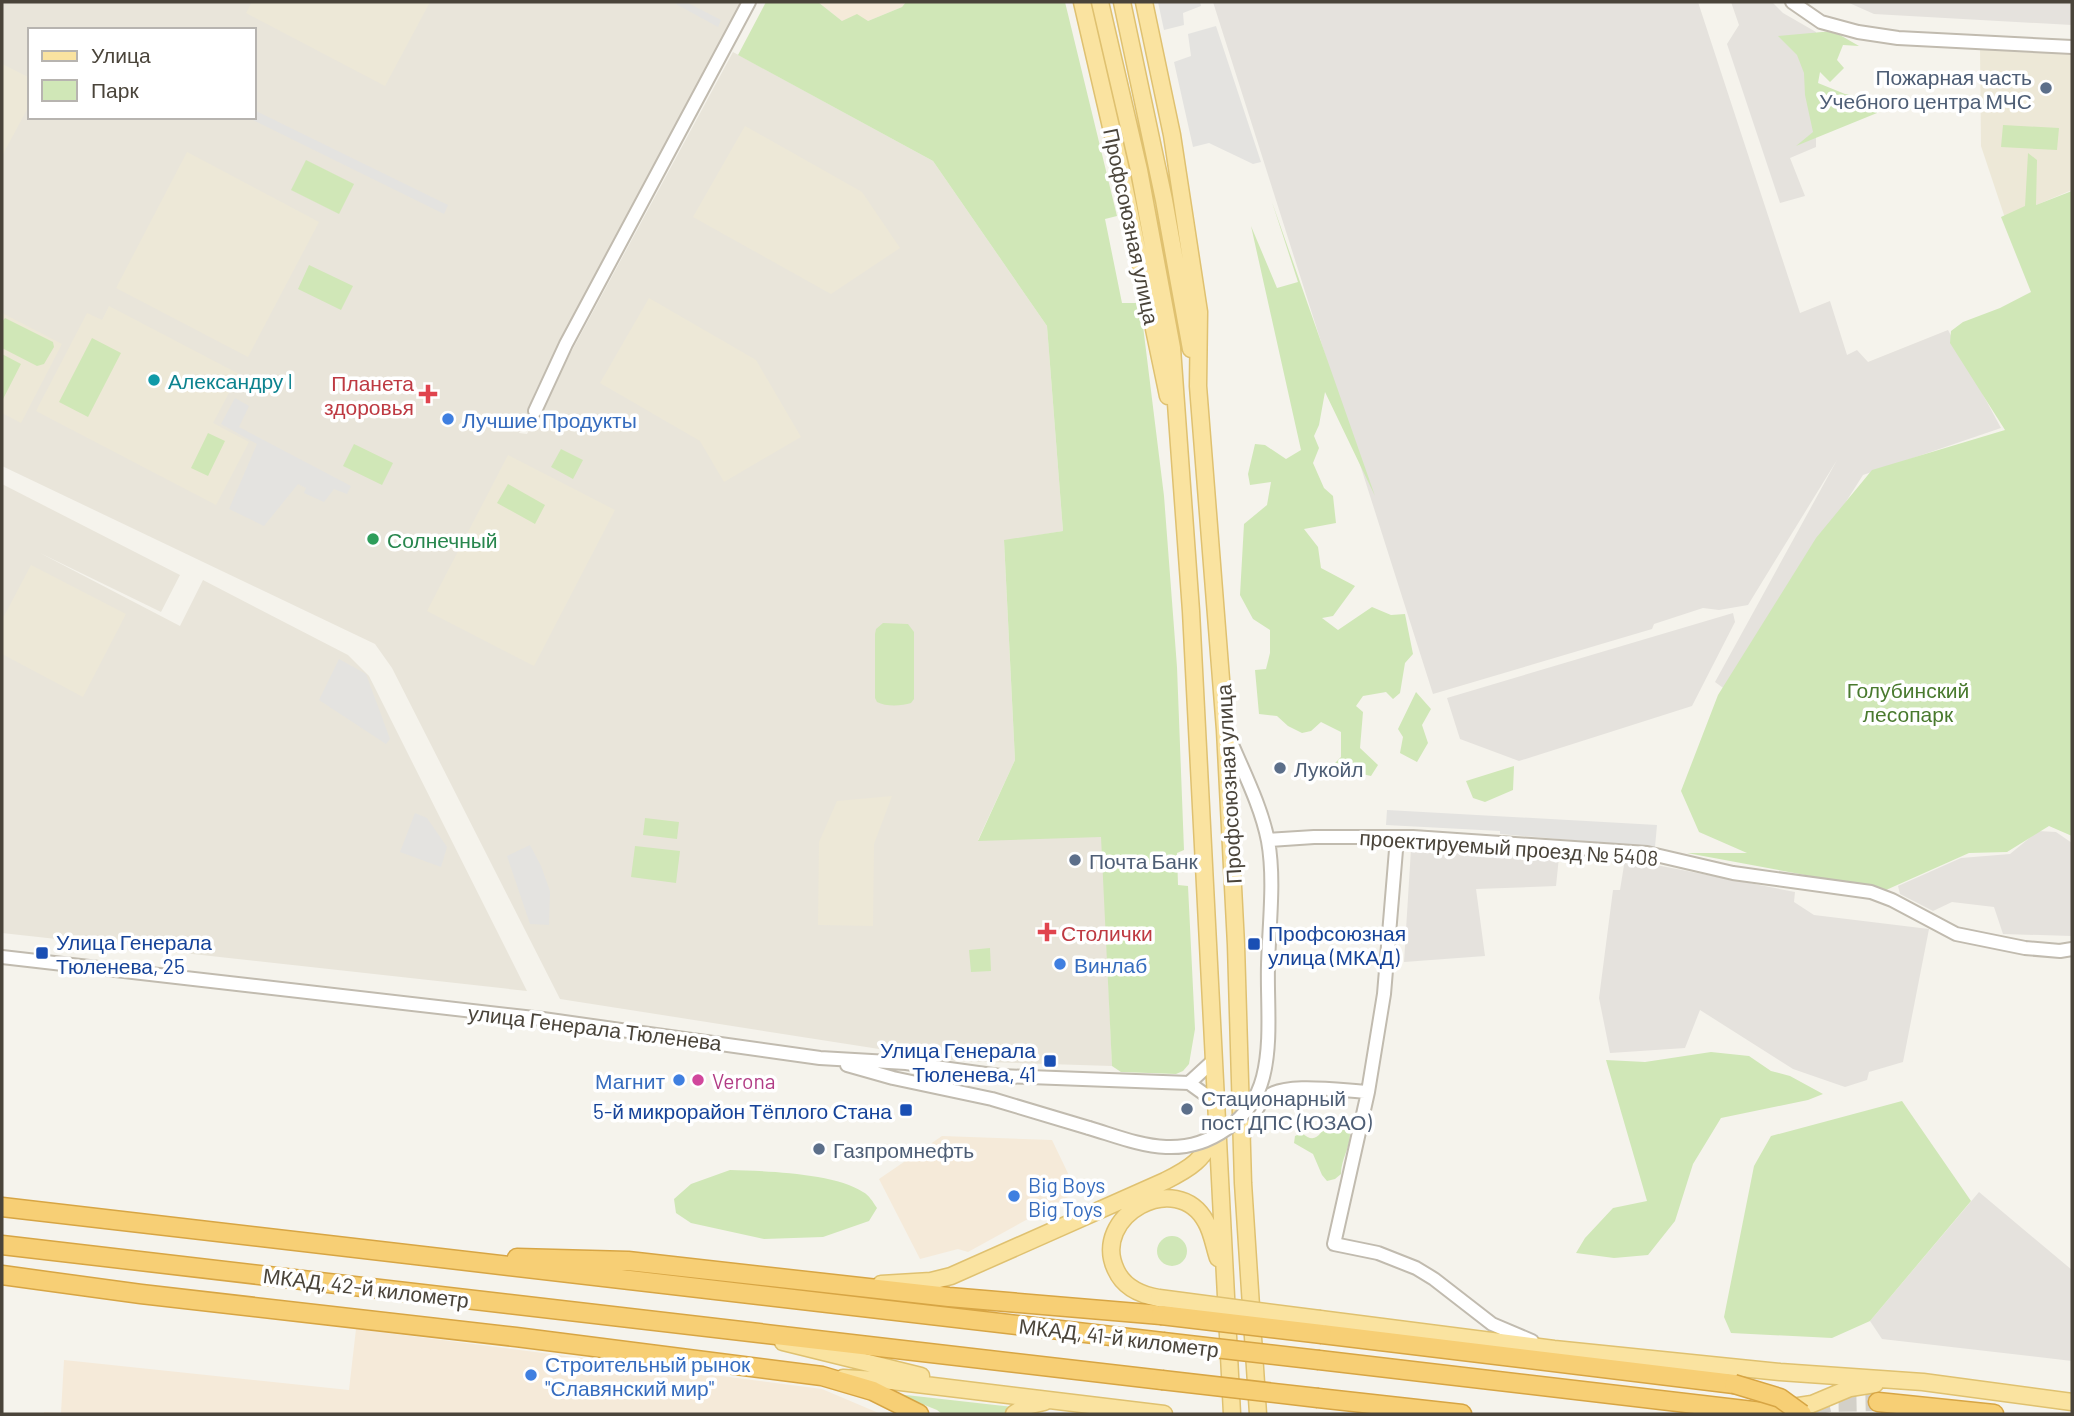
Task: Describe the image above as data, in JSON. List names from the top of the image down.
{
  "streets": {
    "highway": ["МКАД, 42-й километр", "МКАД, 41-й километр"],
    "main road": ["Профсоюзная улица"],
    "street": ["проектируемый проезд № 5408", "улица Генерала Тюленева"]
  },
  "crossings": [
    ["МКАД, 42-й километр", "МКАД, 41-й километр"]
  ],
  "parks": ["Голубинский лесопарк"],
  "places": {
    "other": [
      "Пожарная часть Учебного центра МЧС",
      "Александру I",
      "Лучшие Продукты",
      "Солнечный",
      "Лукойл",
      "Почта Банк",
      "Винлаб",
      "Магнит",
      "Verona",
      "Стационарный пост ДПС (ЮЗАО)",
      "Газпромнефть",
      "Big Boys Big Toys",
      "Строительный рынок \"Славянский мир\""
    ],
    "health": ["Планета здоровья", "Столички"],
    "transit": [
      "Профсоюзная улица (МКАД)",
      "Улица Генерала Тюленева, 25",
      "Улица Генерала Тюленева, 41",
      "5-й микрорайон Тёплого Стана"
    ]
  },
  "legend": ["Улица", "Парк"]
}
